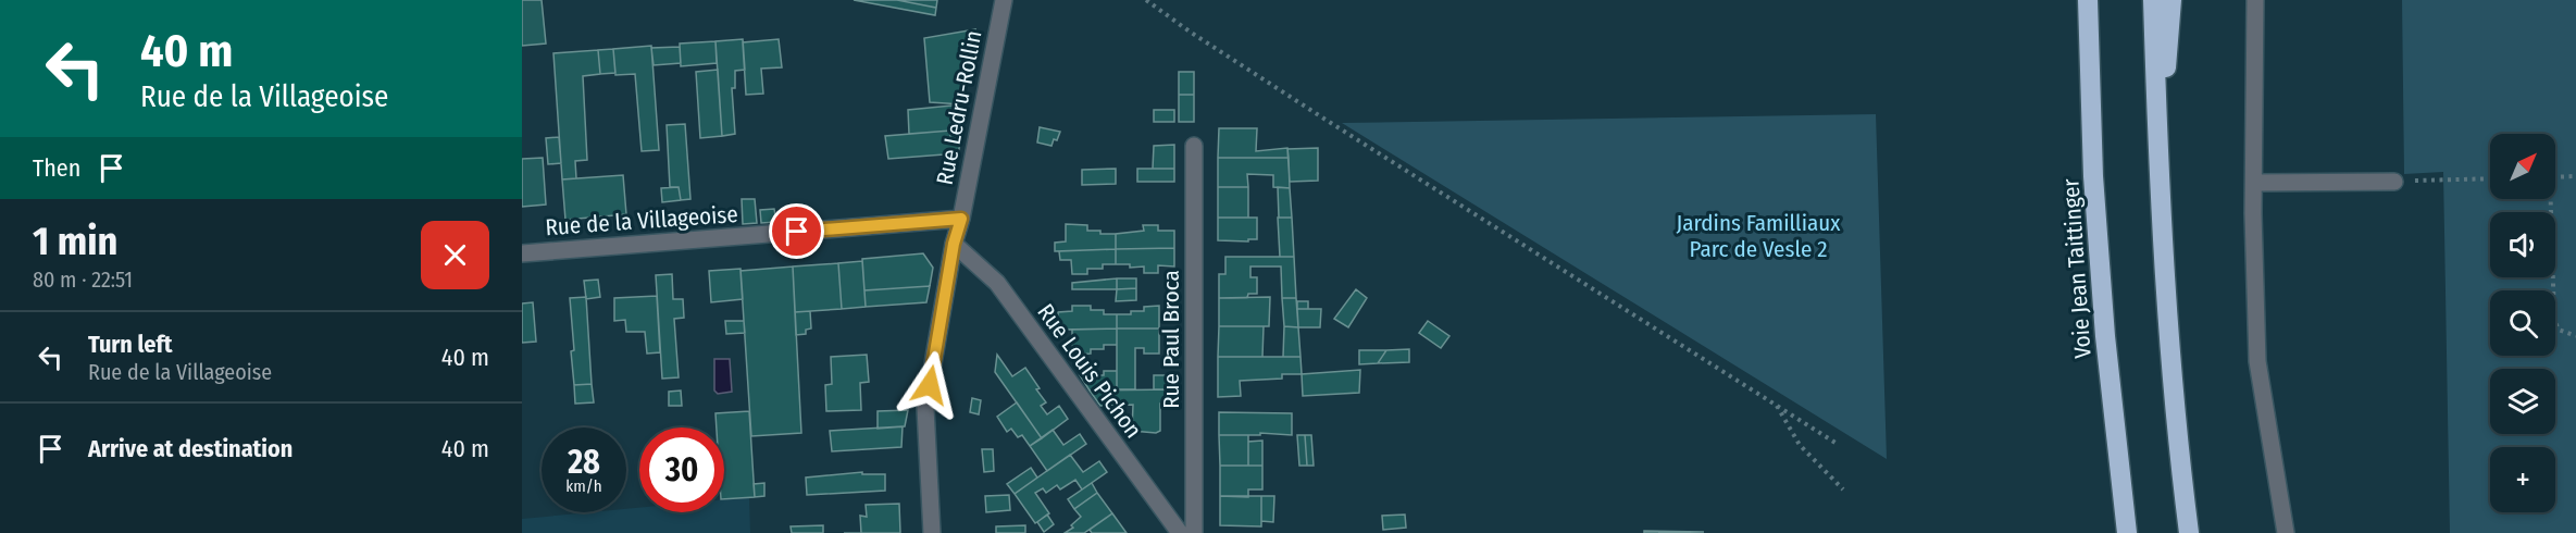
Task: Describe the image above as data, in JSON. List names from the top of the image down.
{
  "streets": {
    "highway": ["Voie Jean Taittinger"],
    "street": [
      "Rue Ledru-Rollin",
      "Rue de la Villageoise",
      "Rue Paul Broca",
      "Rue Louis Pichon"
    ]
  },
  "crossings": [
    ["Rue Ledru-Rollin", "Rue de la Villageoise"],
    ["Rue Ledru-Rollin", "Rue Louis Pichon"]
  ],
  "parks": ["Jardins Familliaux Parc de Vesle 2"],
  "north": "top right",
  "page": {
    "turn": ["40 m", "Rue de la Villageoise"],
    "map_buttons": "+",
    "then": "Then",
    "heading": ["1 min", "80 m · 22:51"],
    "list": [
      {
        "name": "Turn left",
        "note": "Rue de la Villageoise",
        "value": "40 m"
      },
      {
        "name": "Arrive at destination",
        "value": "40 m"
      }
    ],
    "speed": "28 km/h",
    "limit": "30"
  }
}
